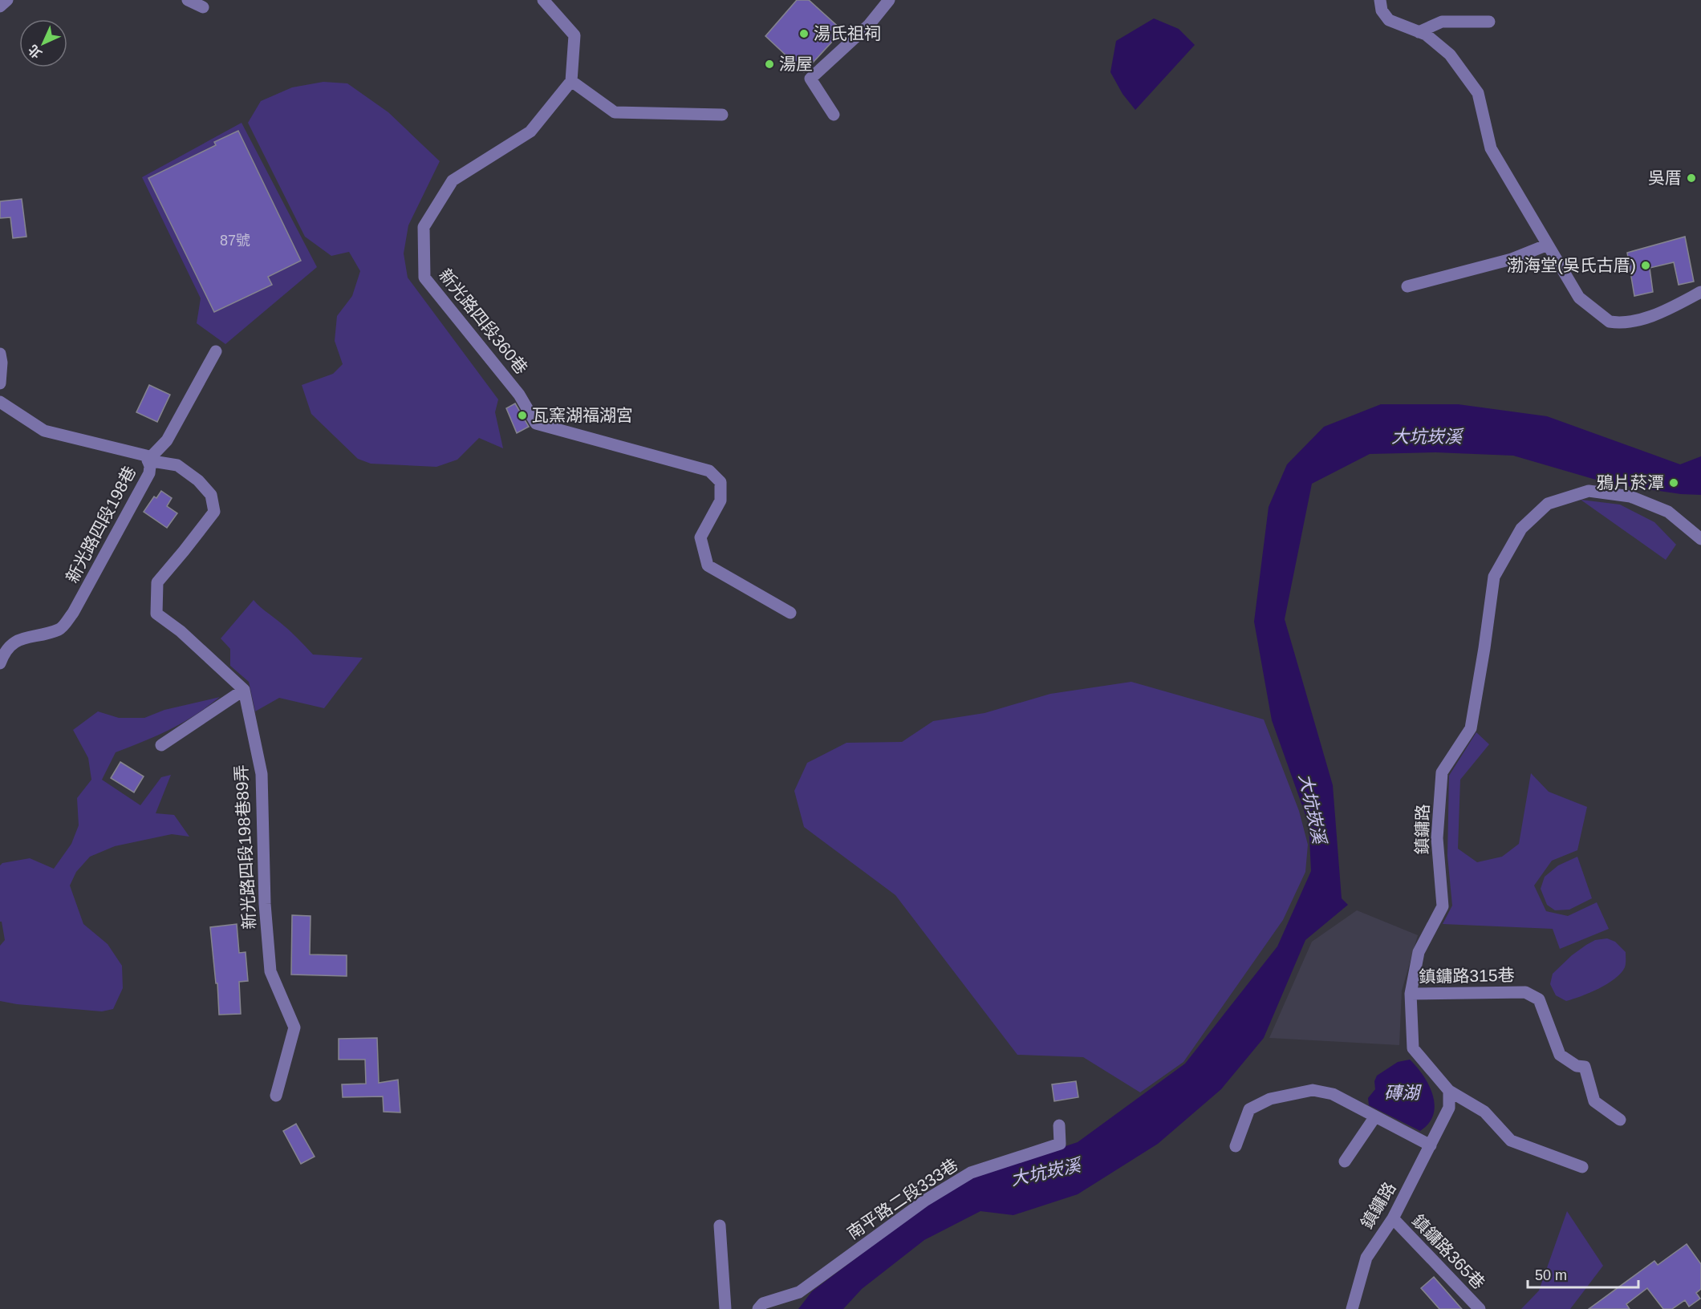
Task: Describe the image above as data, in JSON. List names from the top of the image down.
{
  "streets": {
    "street": [
      "新光路四段360巷",
      "新光路四段198巷",
      "鎮鏞路",
      "新光路四段198巷89弄",
      "鎮鏞路315巷",
      "南平路二段333巷",
      "鎮鏞路365巷"
    ]
  },
  "crossings": [
    ["鎮鏞路", "鎮鏞路315巷"],
    ["鎮鏞路", "鎮鏞路365巷"]
  ],
  "water": ["大坑崁溪", "磚湖"],
  "places": [
    "湯氏祖祠",
    "湯屋",
    "吳厝",
    "渤海堂(吳氏古厝)",
    "瓦窯湖福湖宮",
    "鴉片菸潭"
  ],
  "house_numbers": ["87號"],
  "scale_bar": "50 m",
  "north": "bottom left"
}
